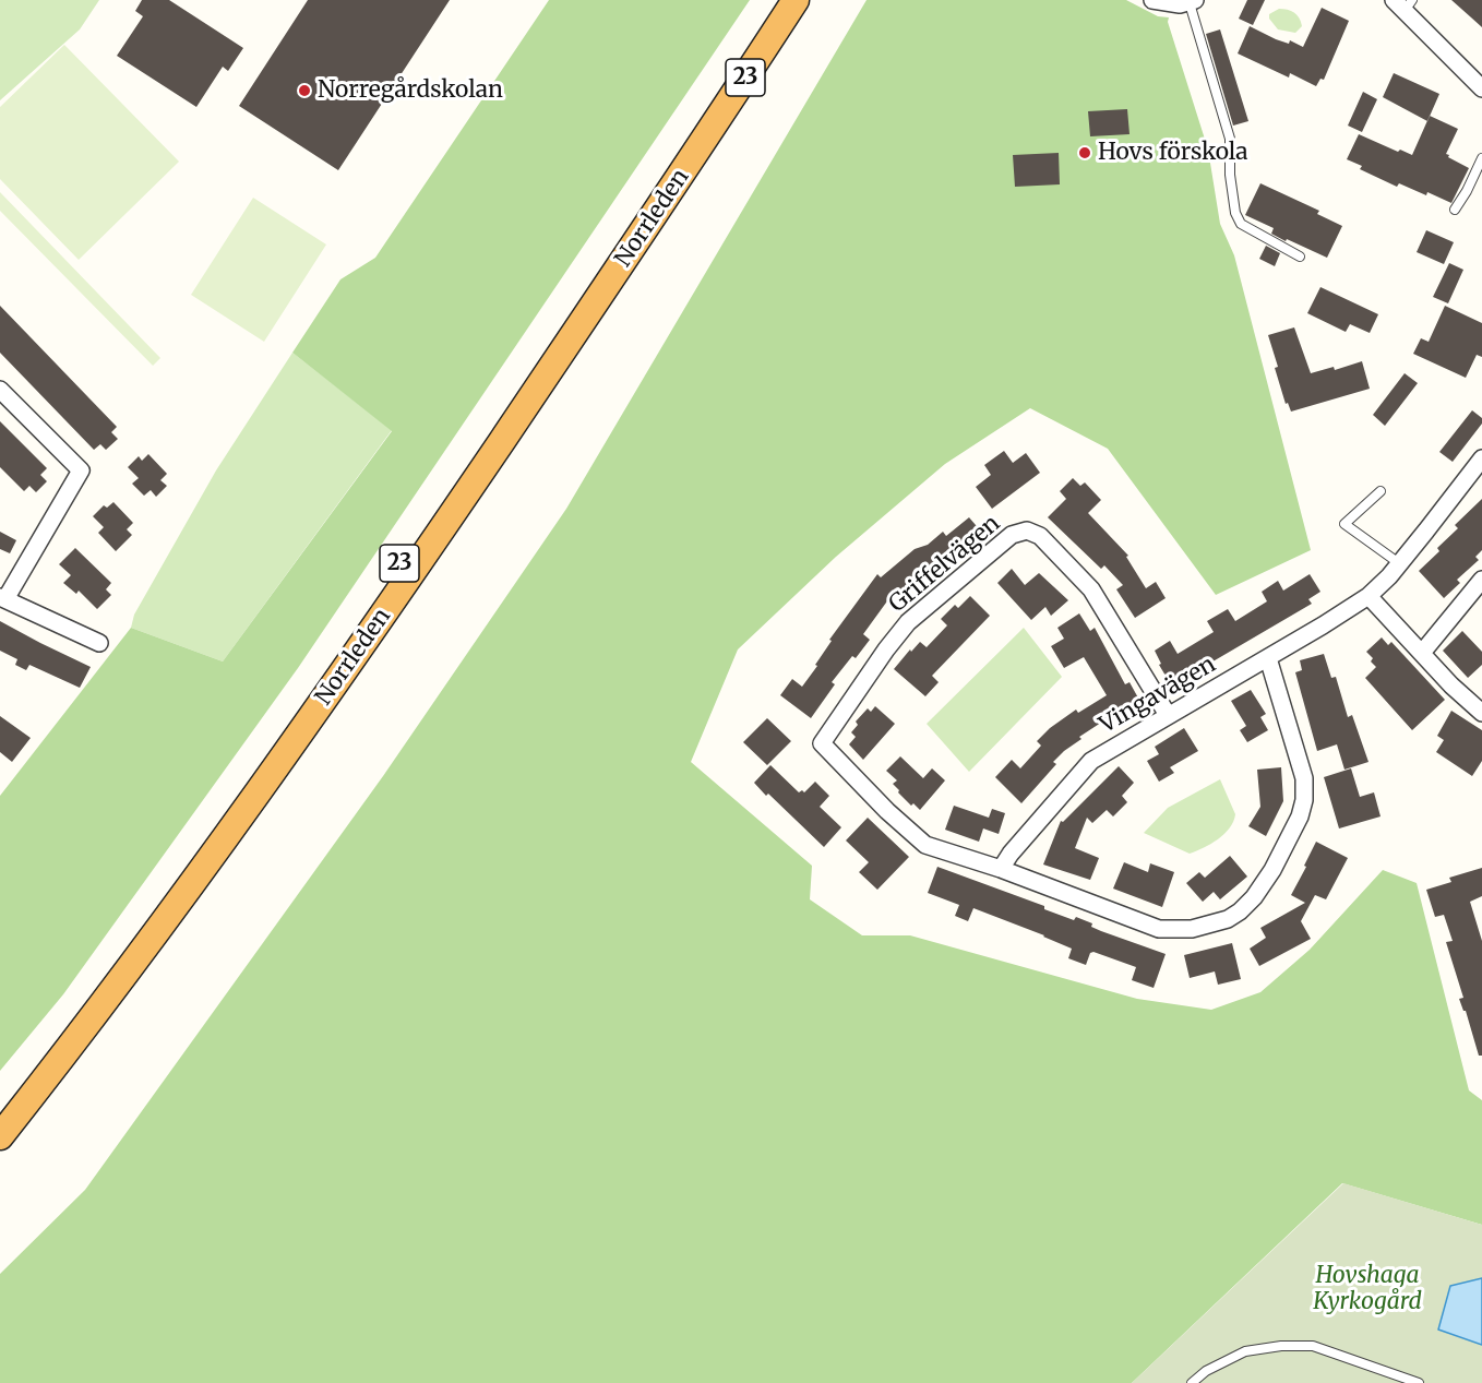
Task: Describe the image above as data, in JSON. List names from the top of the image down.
{
  "streets": {
    "highway": ["23", "Norrleden"],
    "street": ["Griffelvägen", "Vingavägen"]
  },
  "crossings": [
    ["Griffelvägen", "Vingavägen"]
  ],
  "parks": ["Hovshaga Kyrkogård"],
  "places": ["Norregårdskolan", "Hovs förskola"]
}
